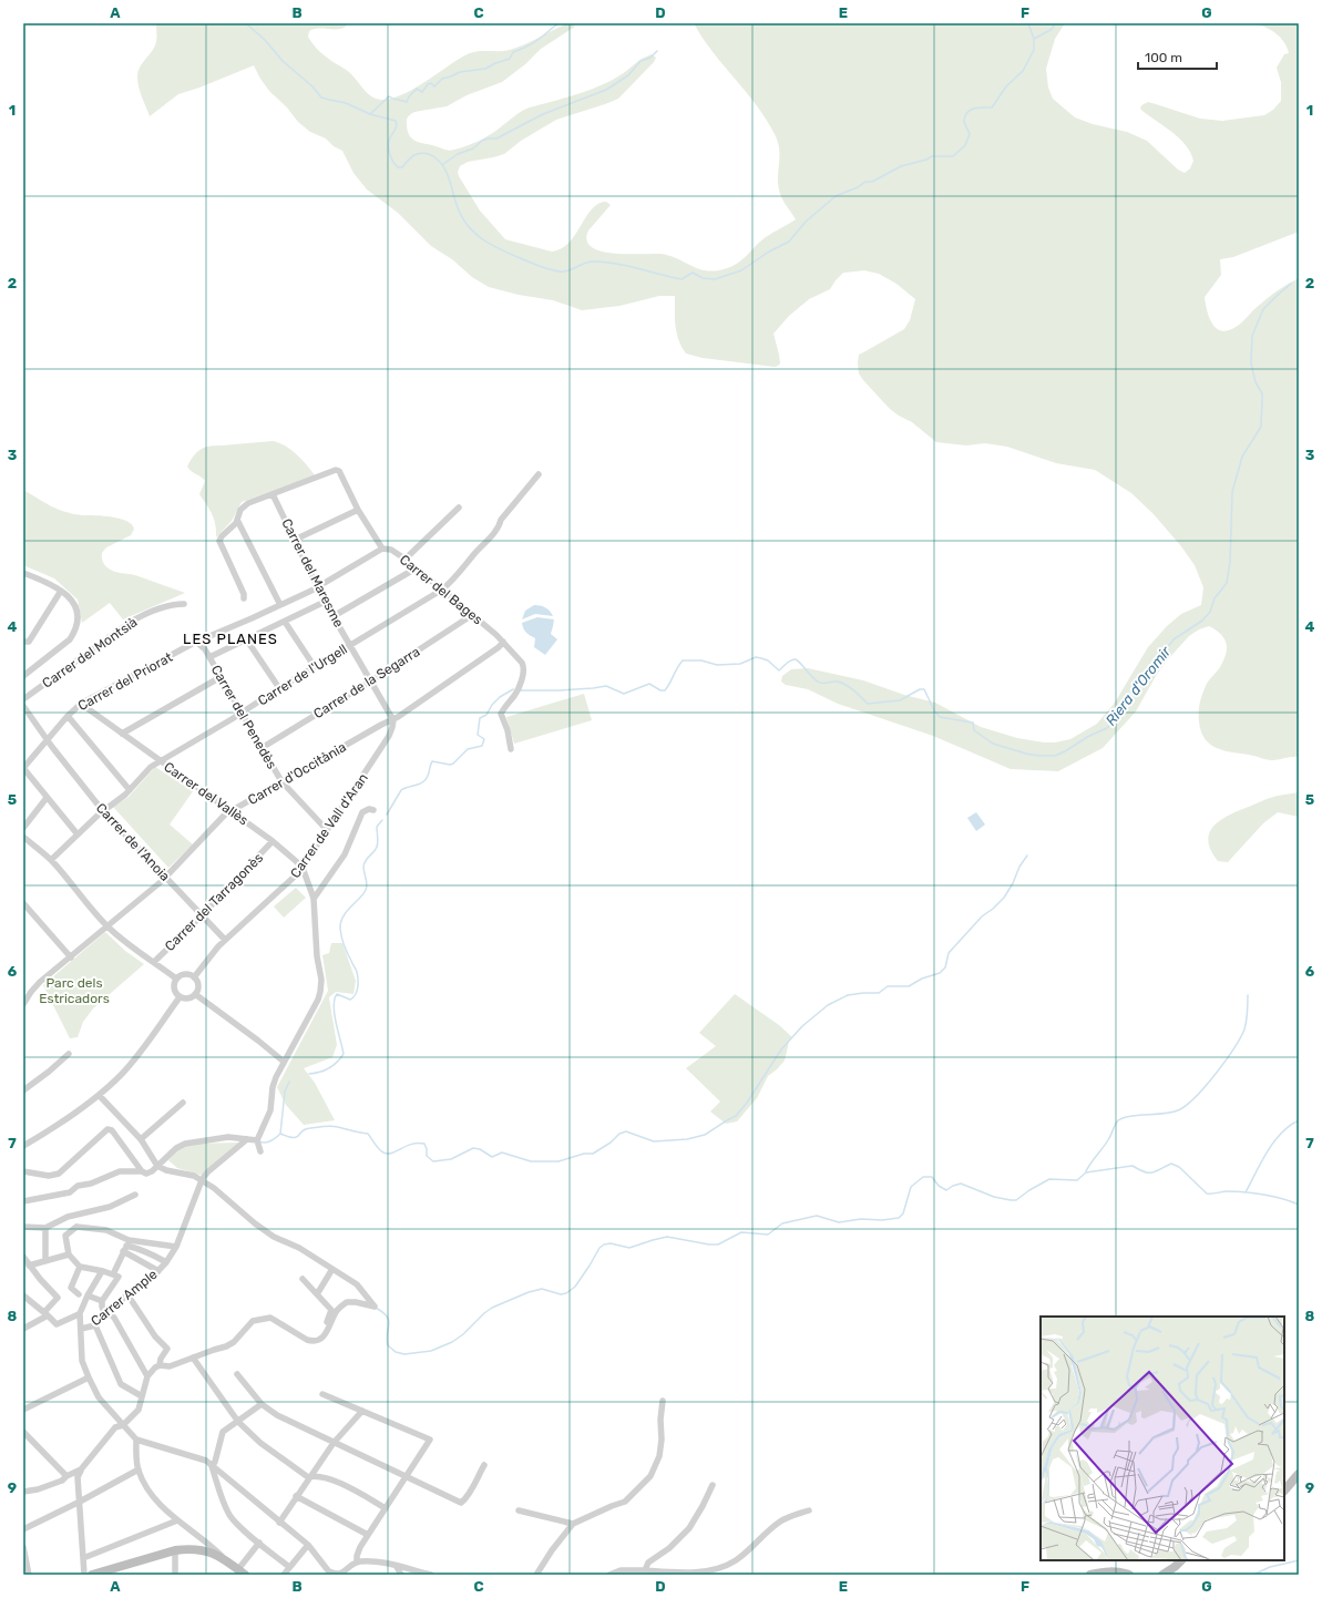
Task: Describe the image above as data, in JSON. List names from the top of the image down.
{
  "streets": {
    "street": [
      "Carrer del Maresme",
      "Carrer del Bages",
      "Carrer del Montsià",
      "Carrer de l'Urgell",
      "Carrer del Priorat",
      "Carrer de la Segarra",
      "Carrer del Penedès",
      "Carrer d'Occitània",
      "Carrer del Vallès",
      "Carrer de Vall d'Aran",
      "Carrer de l'Anoia",
      "Carrer del Tarragonès",
      "Carrer Ample"
    ]
  },
  "crossings": [
    ["Carrer del Maresme", "Carrer de l'Urgell"],
    ["Carrer del Maresme", "Carrer de la Segarra"],
    ["Carrer del Maresme", "Carrer d'Occitània"],
    ["Carrer del Maresme", "Carrer de Vall d'Aran"],
    ["Carrer del Bages", "Carrer de l'Urgell"],
    ["Carrer del Bages", "Carrer de la Segarra"],
    ["Carrer del Bages", "Carrer d'Occitània"],
    ["Carrer de l'Urgell", "Carrer del Penedès"],
    ["Carrer de l'Urgell", "Carrer del Vallès"],
    ["Carrer de l'Urgell", "Carrer de l'Anoia"],
    ["Carrer del Priorat", "Carrer del Penedès"],
    ["Carrer del Priorat", "Carrer del Vallès"],
    ["Carrer del Priorat", "Carrer de l'Anoia"],
    ["Carrer de la Segarra", "Carrer del Penedès"],
    ["Carrer del Penedès", "Carrer d'Occitània"],
    ["Carrer del Penedès", "Carrer de Vall d'Aran"],
    ["Carrer d'Occitània", "Carrer del Vallès"],
    ["Carrer d'Occitània", "Carrer de Vall d'Aran"],
    ["Carrer d'Occitània", "Carrer de l'Anoia"],
    ["Carrer del Vallès", "Carrer de Vall d'Aran"],
    ["Carrer del Vallès", "Carrer del Tarragonès"],
    ["Carrer de Vall d'Aran", "Carrer de l'Anoia"],
    ["Carrer de l'Anoia", "Carrer del Tarragonès"]
  ],
  "districts": ["LES PLANES"],
  "water": ["Riera d'Oromir"],
  "parks": ["Parc dels Estricadors"],
  "scale_bar": "100 m",
  "grid": {
    "columns": [
      "A",
      "B",
      "C",
      "D",
      "E",
      "F",
      "G"
    ],
    "rows": [
      "1",
      "2",
      "3",
      "4",
      "5",
      "6",
      "7",
      "8",
      "9"
    ]
  }
}
